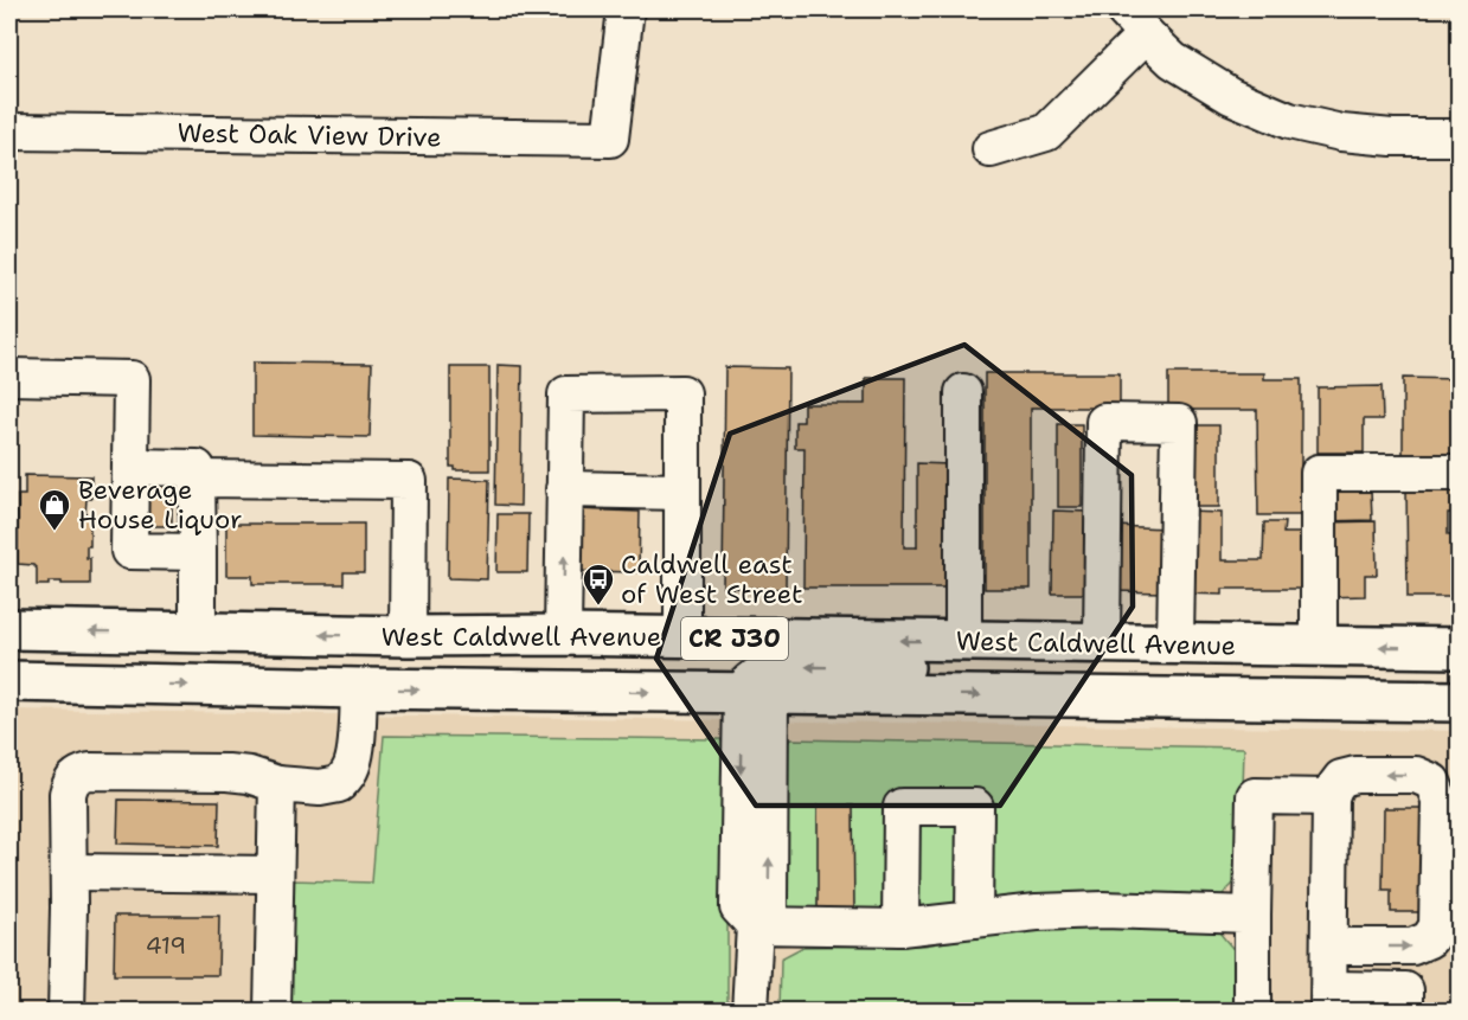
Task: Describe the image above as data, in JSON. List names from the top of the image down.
{
  "streets": {
    "main road": ["West Caldwell Avenue", "CR J30"],
    "street": ["West Oak View Drive"]
  },
  "places": {
    "shop": ["Beverage House Liquor"],
    "bus stop": ["Caldwell east of West Street"]
  },
  "house_numbers": ["419"]
}
